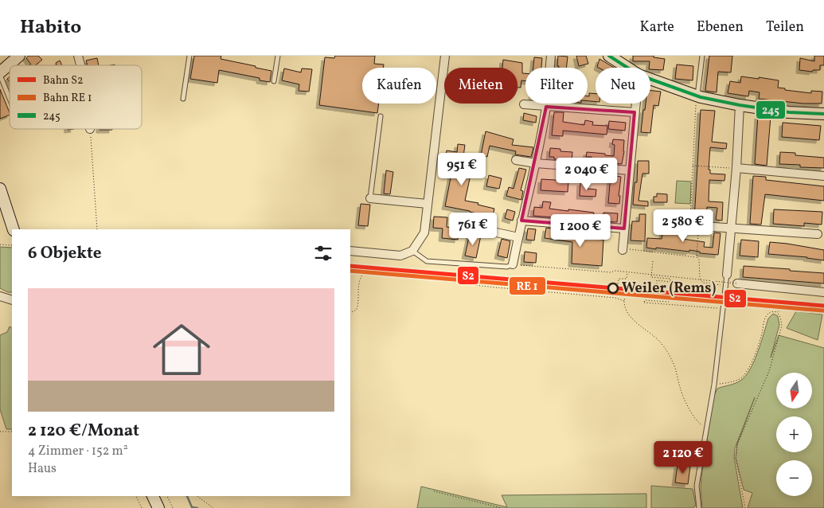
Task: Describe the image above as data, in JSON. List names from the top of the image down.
{
  "places": ["Weiler (Rems)"],
  "lines": ["transit line 245", "rail line S2"],
  "legend": ["Bahn S2", "Bahn RE 1", "245"],
  "north": "bottom",
  "page": {
    "header": "Habito",
    "nav": ["Karte", "Ebenen", "Teilen"],
    "chip": [
      "Kaufen",
      "Mieten",
      "Filter",
      "Neu"
    ],
    "price": [
      "951 €",
      "2 040 €",
      "2 580 €",
      "761 €",
      "1 200 €",
      "2 120 €"
    ],
    "heading": "6 Objekte",
    "list": [
      {
        "name": "2 120 €/Monat",
        "note": "4 Zimmer · 152 m² · Haus"
      }
    ],
    "map_buttons": ["+", "−"]
  }
}
